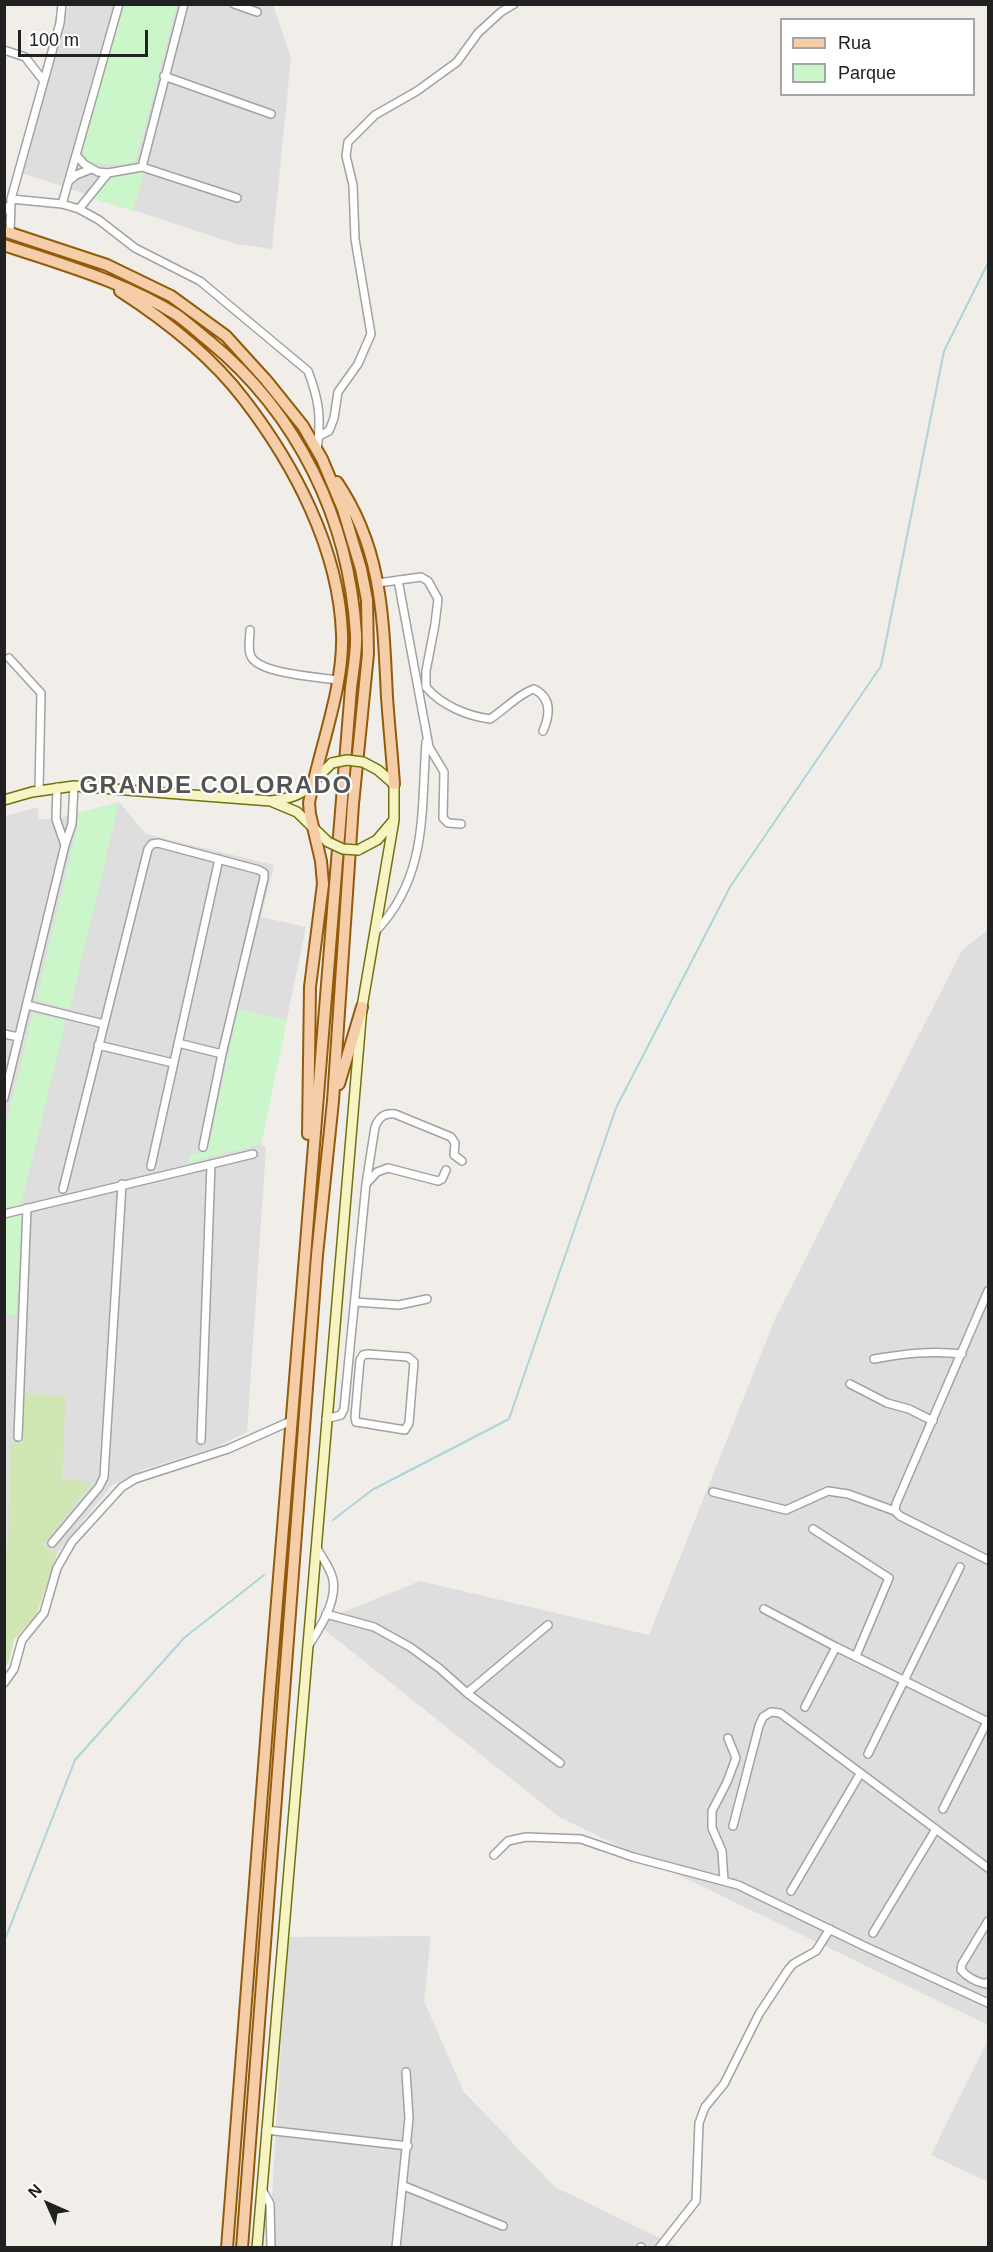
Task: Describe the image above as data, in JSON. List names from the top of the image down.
{
  "districts": ["GRANDE COLORADO"],
  "legend": ["Rua", "Parque"],
  "scale_bar": "100 m",
  "north": "top left"
}
